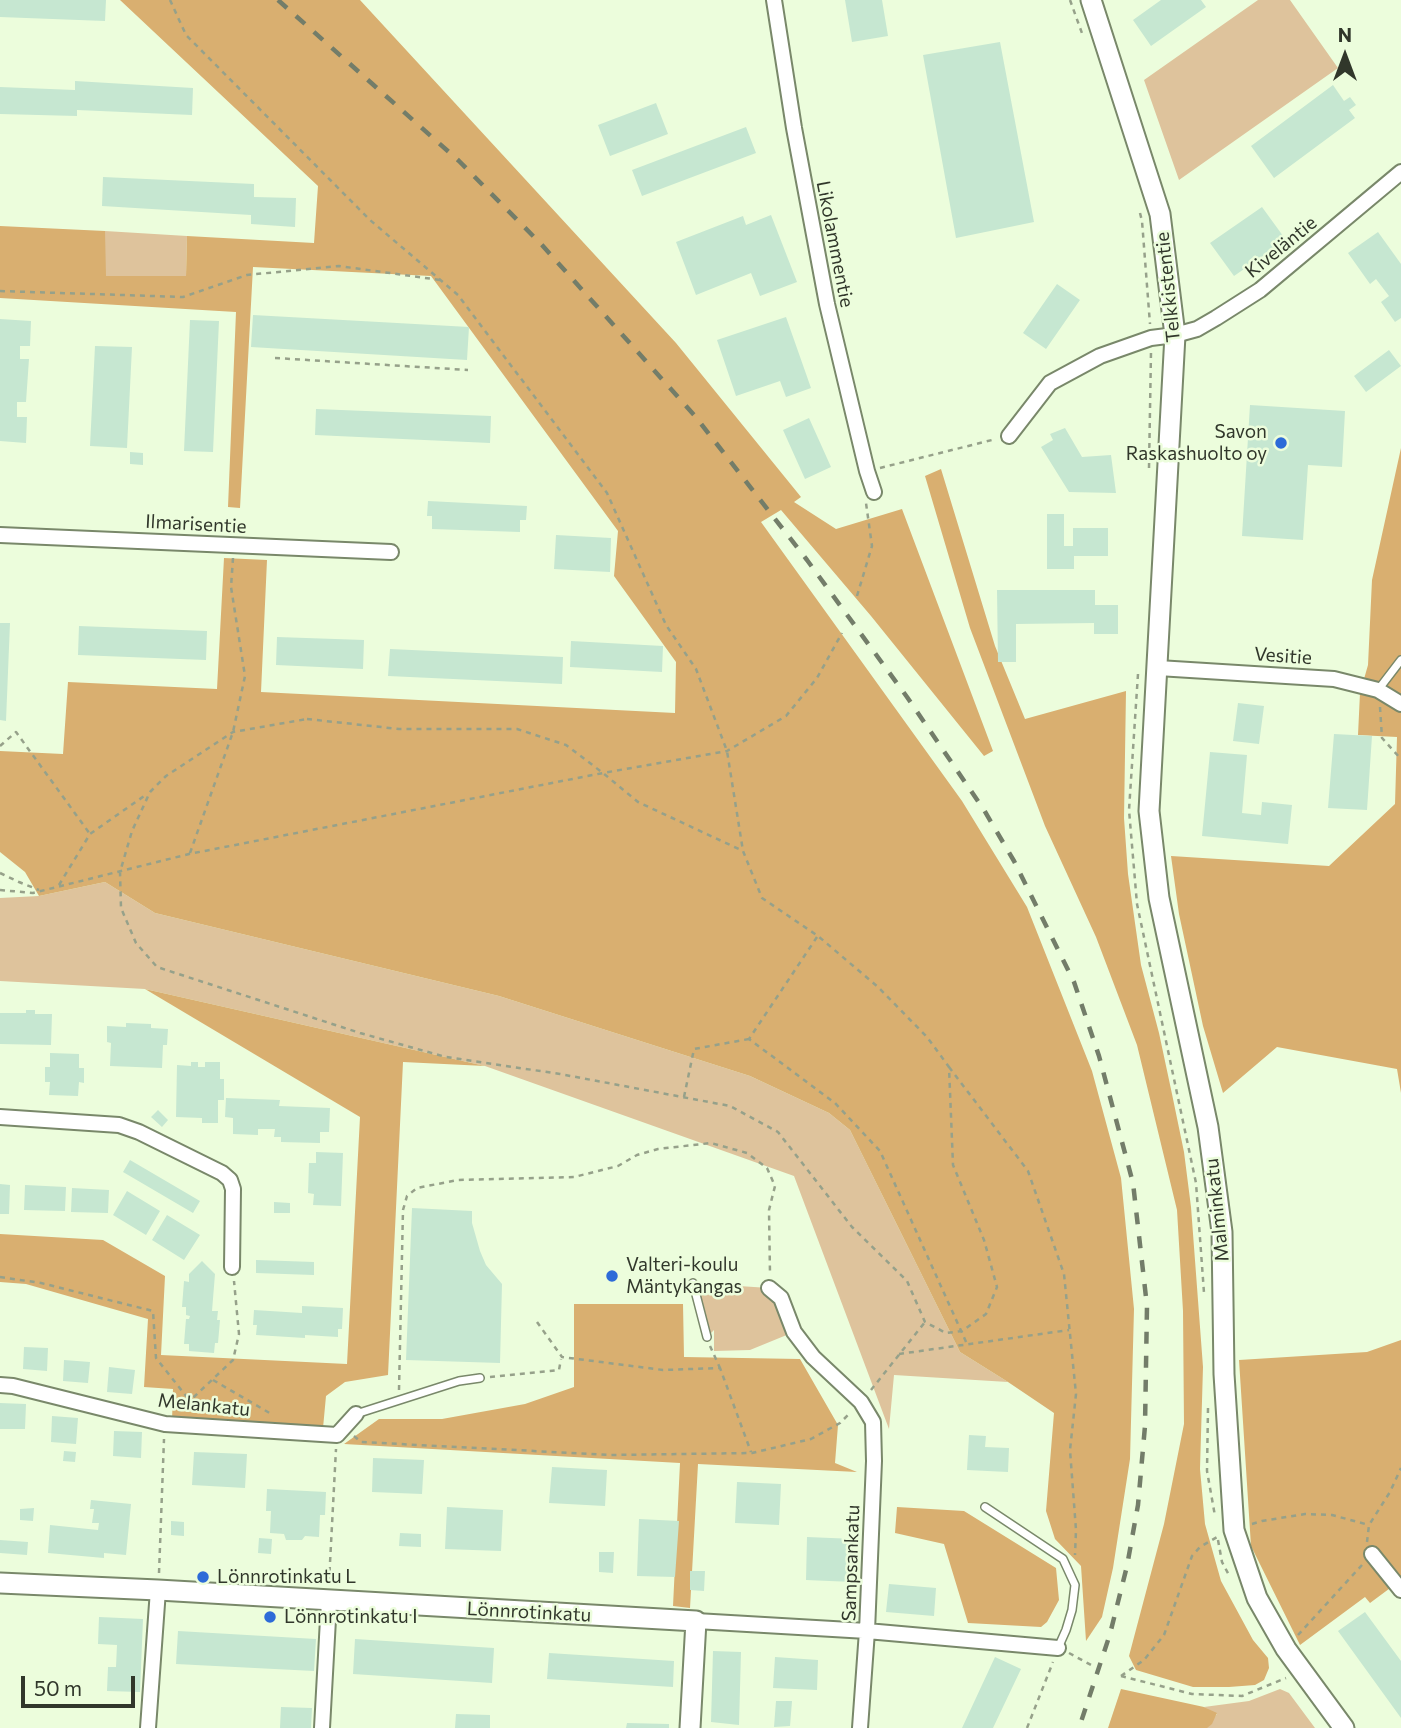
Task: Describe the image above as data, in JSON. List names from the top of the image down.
{
  "streets": {
    "street": [
      "Likolammentie",
      "Kiveläntie",
      "Telkkistentie",
      "Ilmarisentie",
      "Vesitie",
      "Malminkatu",
      "Melankatu",
      "Sampsankatu",
      "Lönnrotinkatu"
    ]
  },
  "crossings": [
    ["Kiveläntie", "Telkkistentie"],
    ["Telkkistentie", "Vesitie"],
    ["Telkkistentie", "Malminkatu"],
    ["Vesitie", "Malminkatu"],
    ["Sampsankatu", "Lönnrotinkatu"]
  ],
  "places": [
    "Savon Raskashuolto oy",
    "Valteri-koulu Mäntykangas",
    "Lönnrotinkatu L",
    "Lönnrotinkatu I"
  ],
  "scale_bar": "50 m",
  "north": "top"
}
